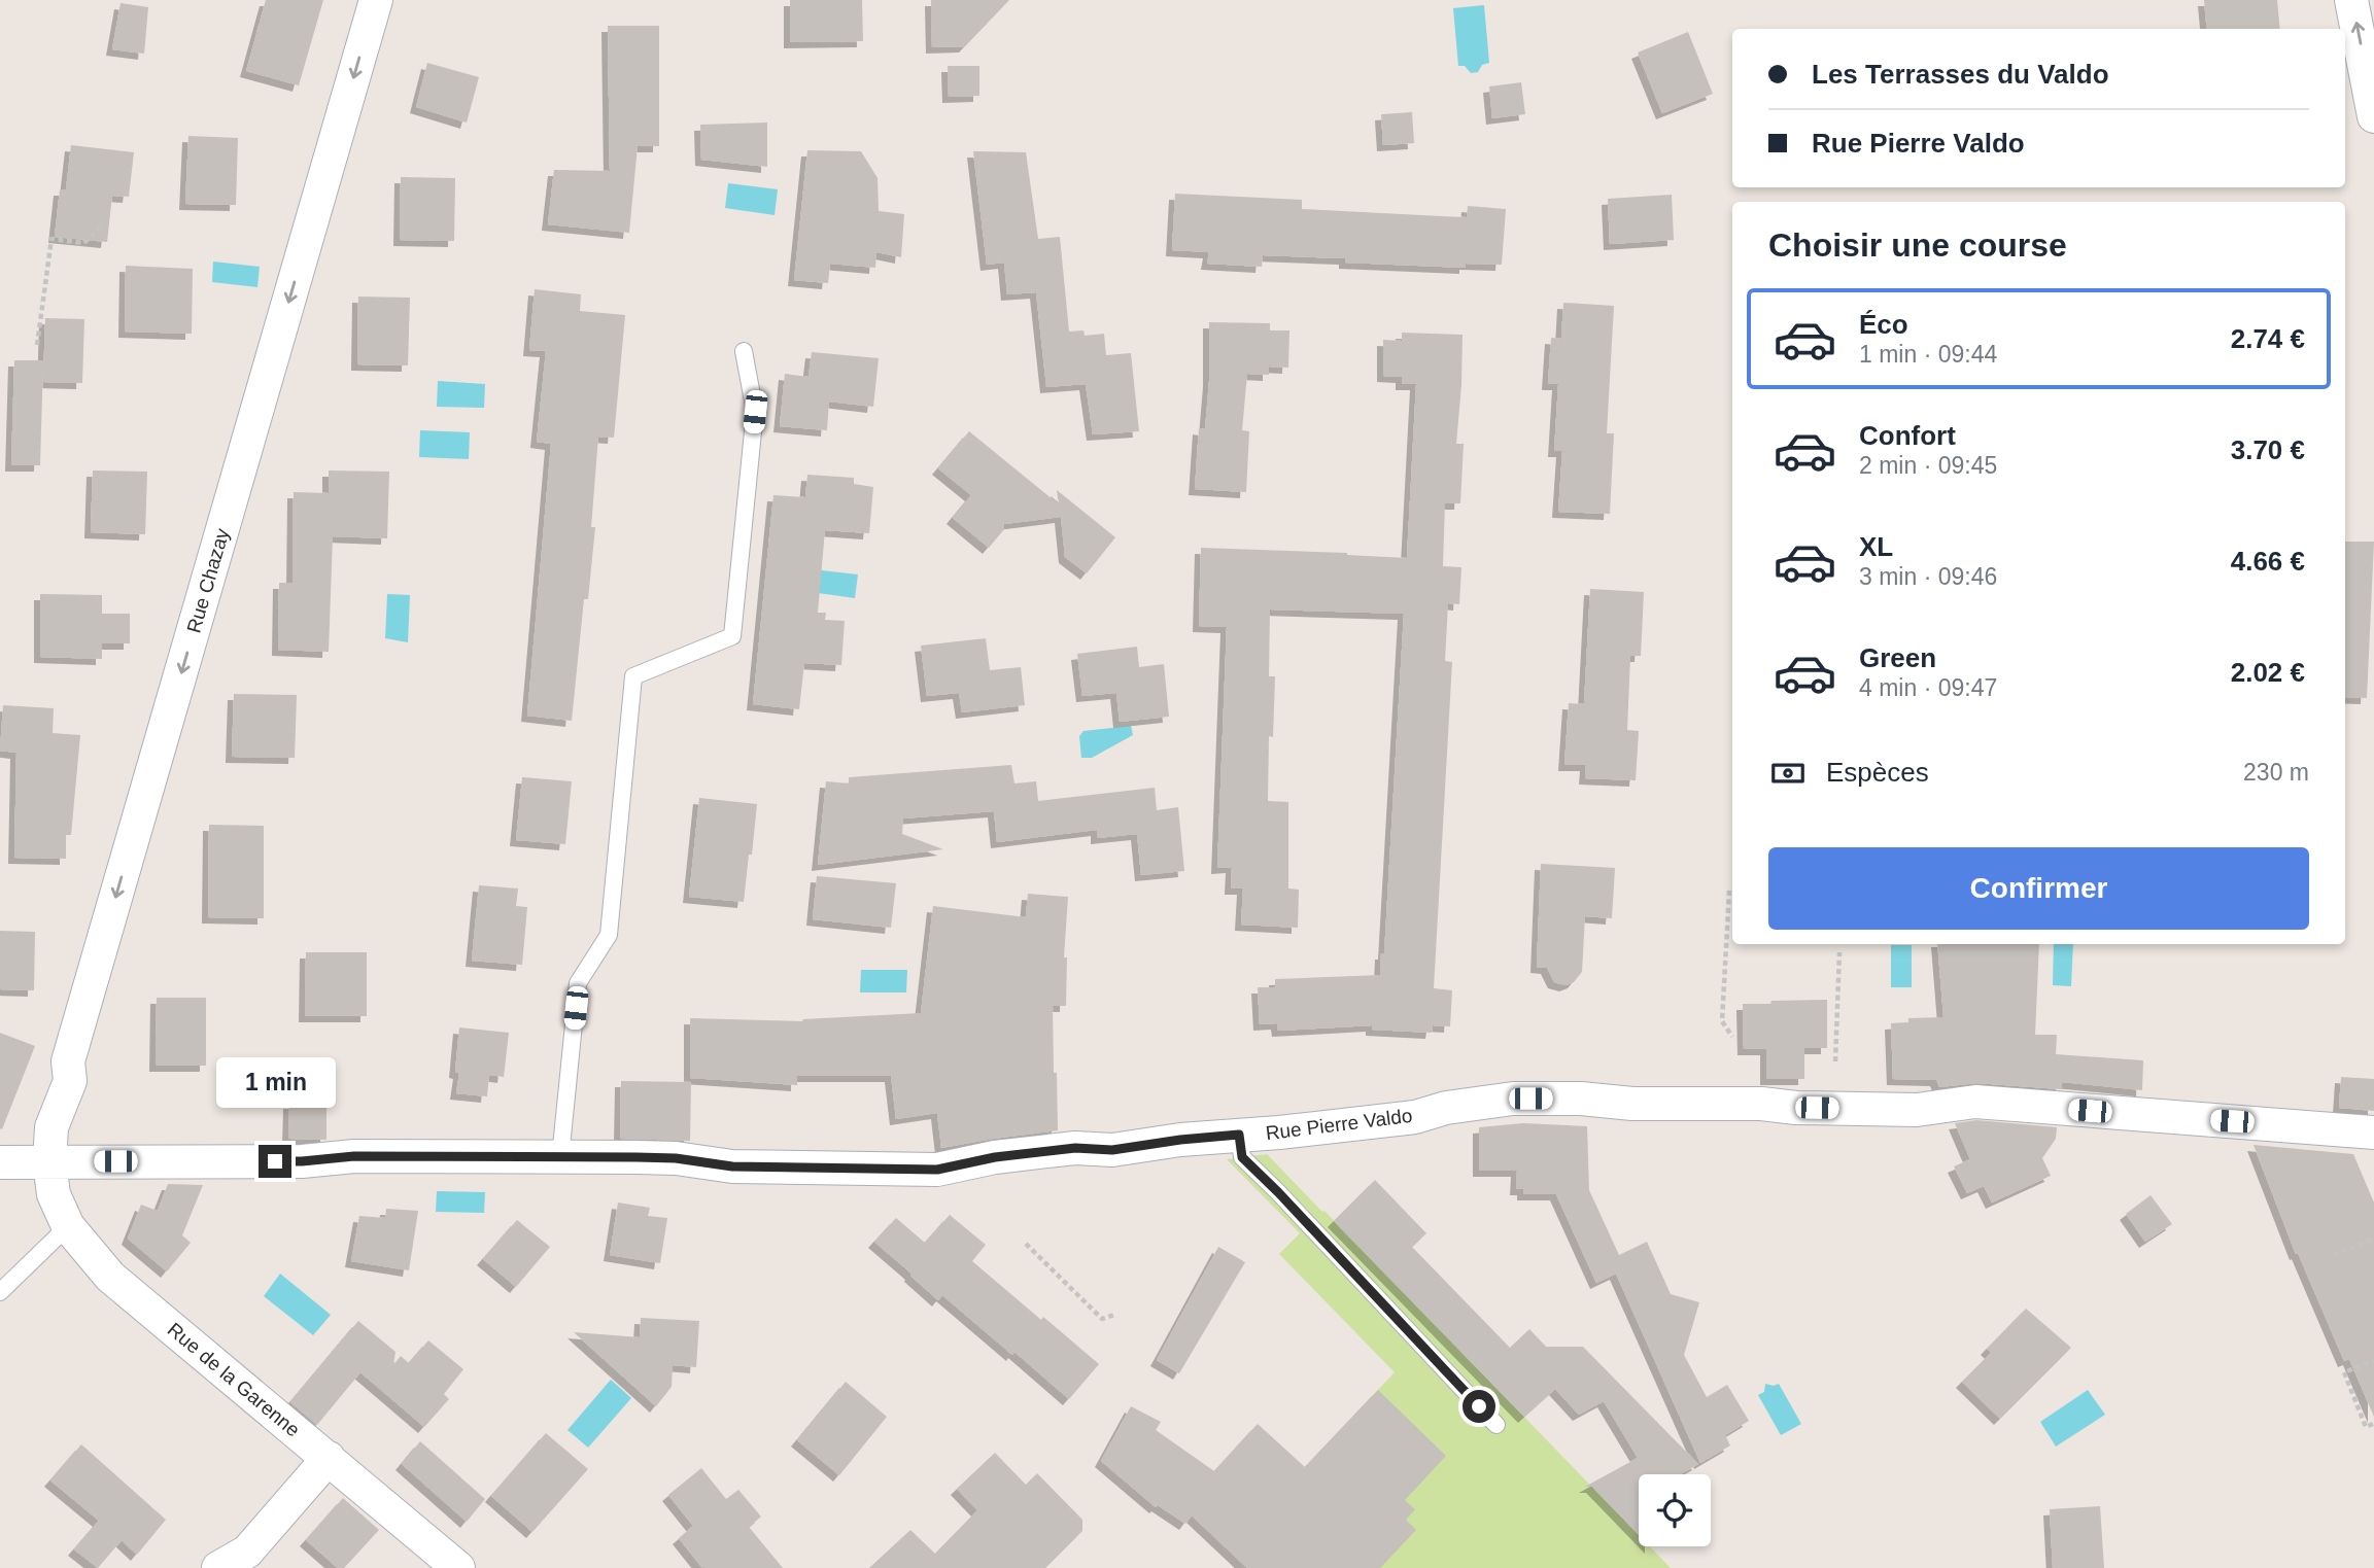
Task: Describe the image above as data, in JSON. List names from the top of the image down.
{
  "streets": {
    "street": ["Rue Chazay", "Rue Pierre Valdo", "Rue de la Garenne"]
  },
  "crossings": [
    ["Rue Chazay", "Rue Pierre Valdo"],
    ["Rue Chazay", "Rue de la Garenne"],
    ["Rue Pierre Valdo", "Rue de la Garenne"]
  ],
  "one_way": ["Rue Chazay"],
  "page": {
    "banner": ["Les Terrasses du Valdo", "Rue Pierre Valdo"],
    "heading": "Choisir une course",
    "list": [
      {
        "name": "Éco",
        "note": "1 min · 09:44",
        "value": "2.74 €"
      },
      {
        "name": "Confort",
        "note": "2 min · 09:45",
        "value": "3.70 €"
      },
      {
        "name": "XL",
        "note": "3 min · 09:46",
        "value": "4.66 €"
      },
      {
        "name": "Green",
        "note": "4 min · 09:47",
        "value": "2.02 €"
      }
    ],
    "pay": ["Espèces", "230 m"],
    "buttons": "Confirmer",
    "bubble": "1 min"
  }
}
